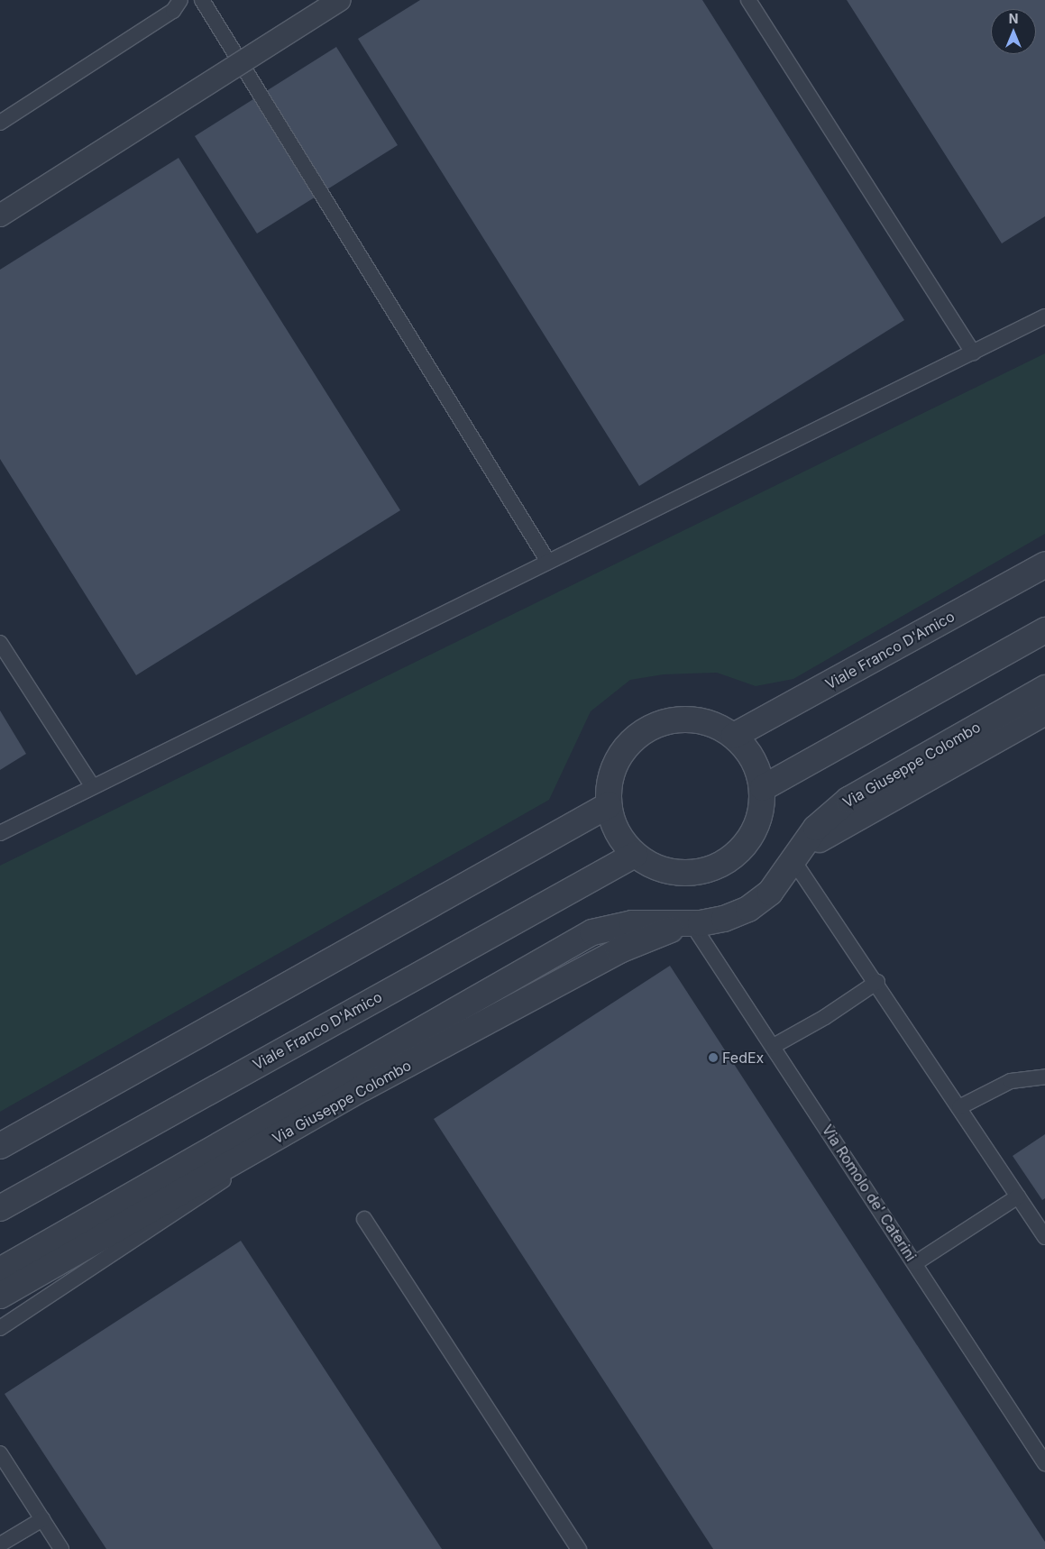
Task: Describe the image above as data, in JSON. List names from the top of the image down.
{
  "streets": {
    "street": ["Viale Franco D'Amico", "Via Giuseppe Colombo"],
    "lane": ["Via Romolo de' Caterini"]
  },
  "crossings": [
    ["Via Giuseppe Colombo", "Via Romolo de' Caterini"]
  ],
  "places": ["FedEx"],
  "north": "top"
}
